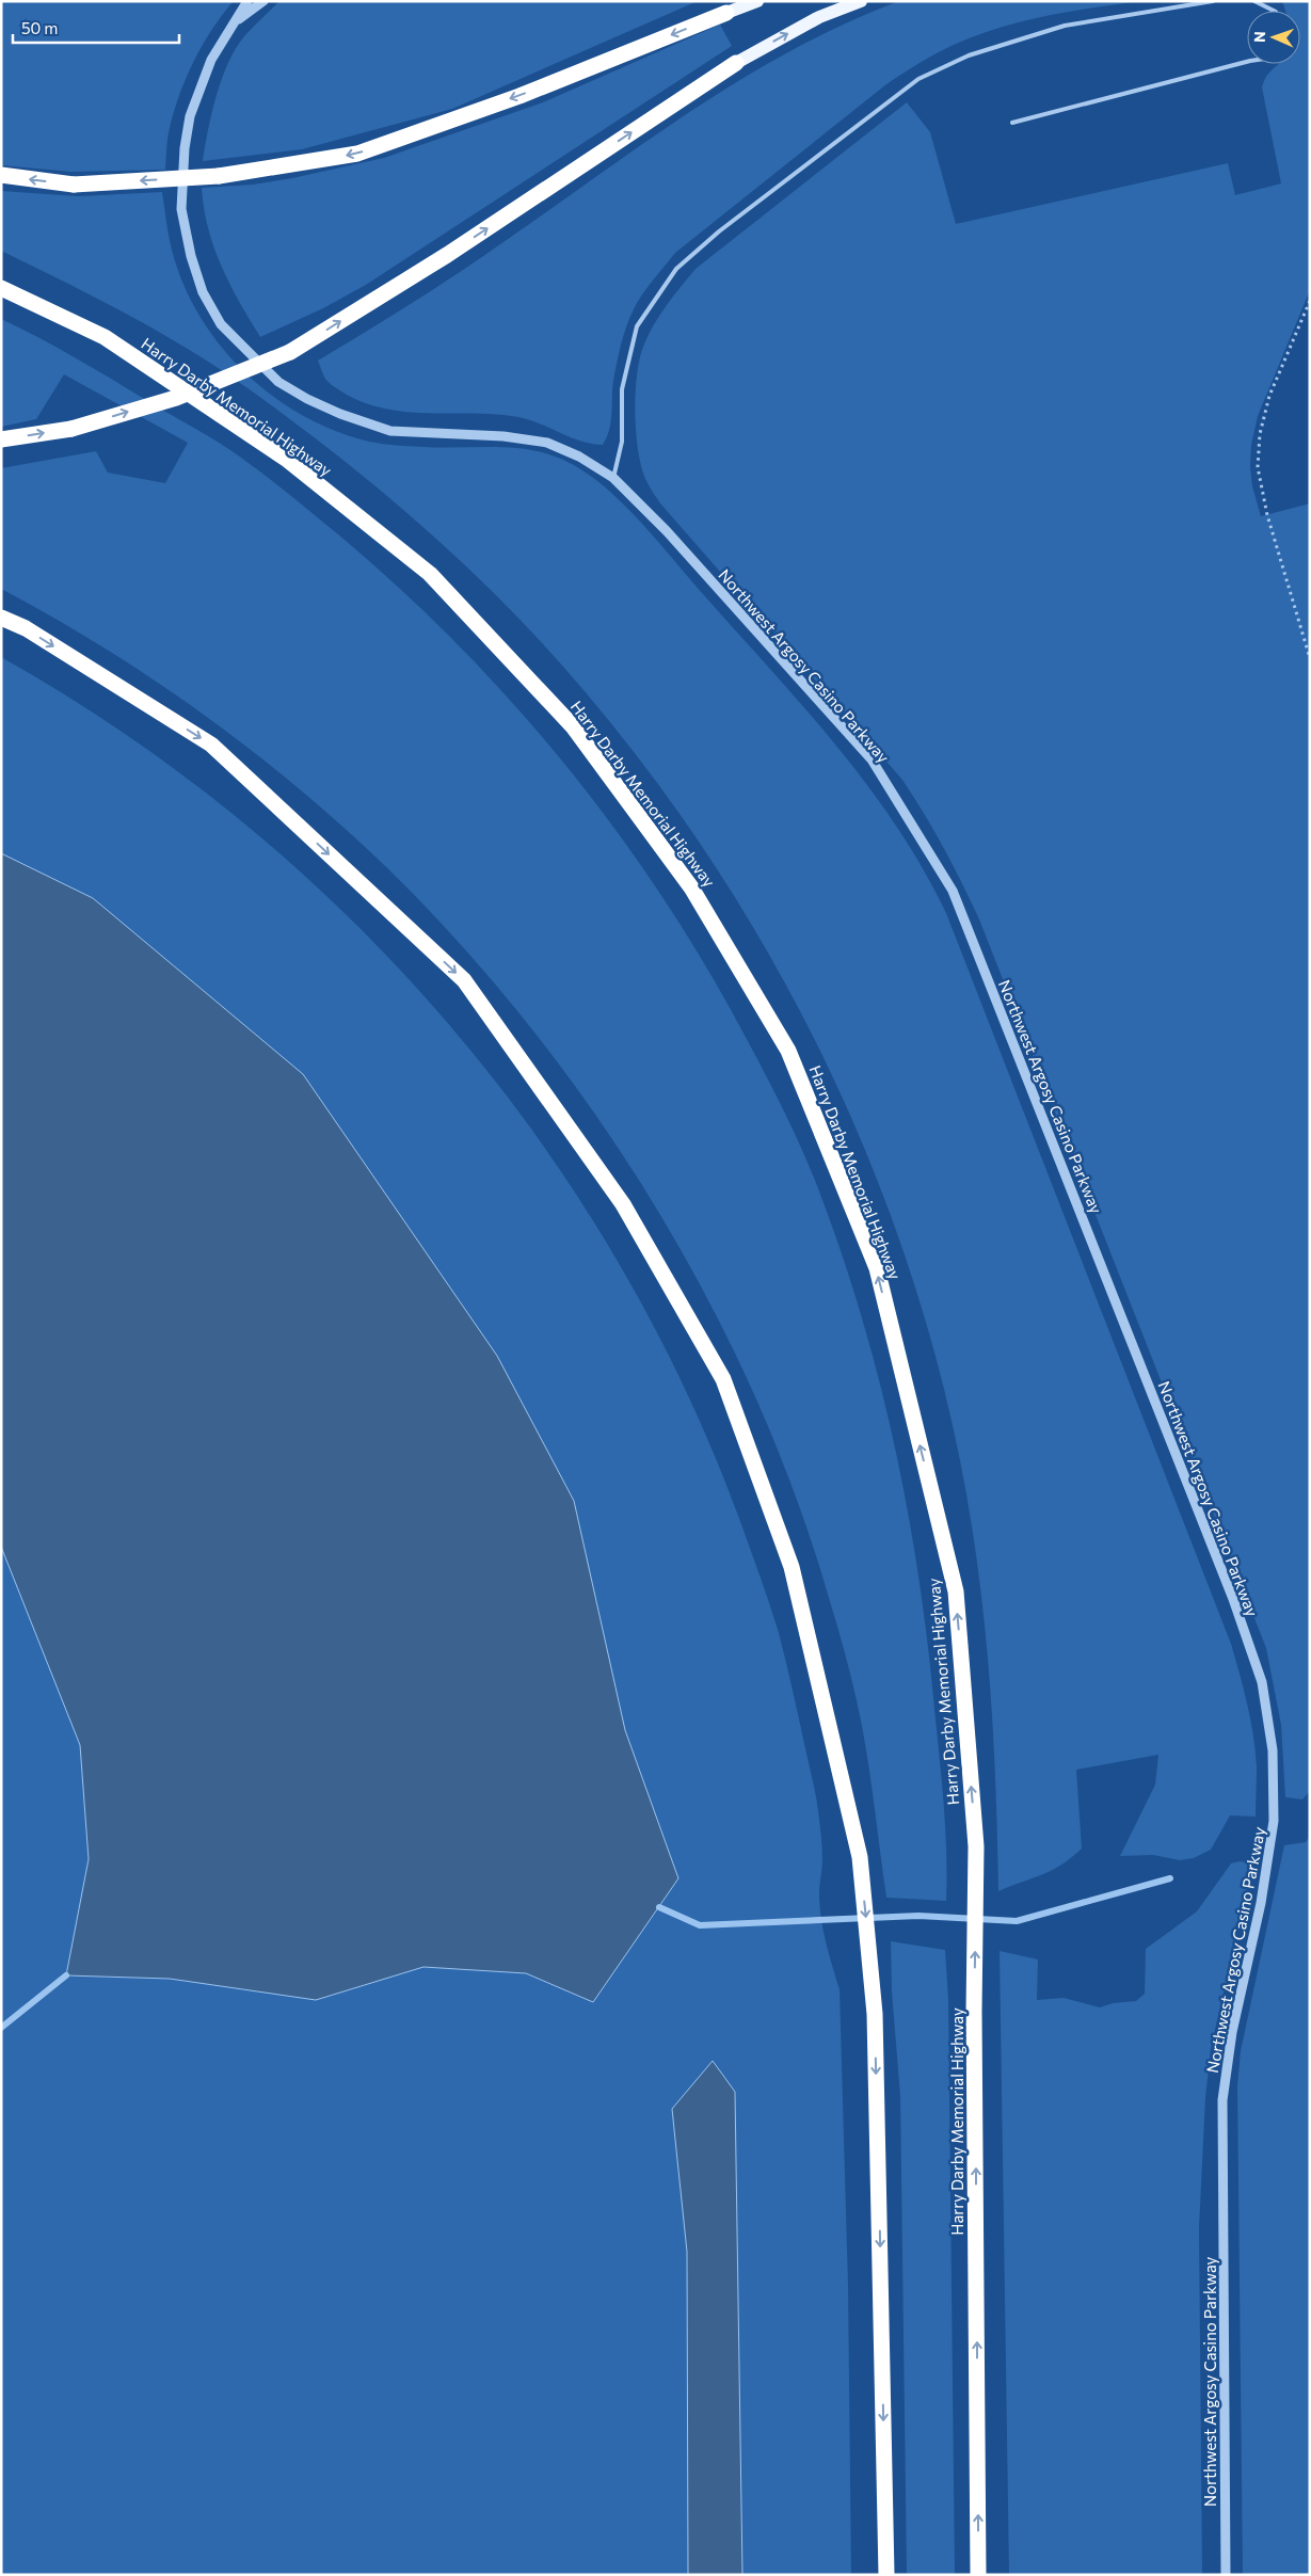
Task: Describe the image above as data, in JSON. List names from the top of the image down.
{
  "streets": {
    "highway": ["Harry Darby Memorial Highway"],
    "street": ["Northwest Argosy Casino Parkway"]
  },
  "scale_bar": "50 m",
  "north": "left"
}
